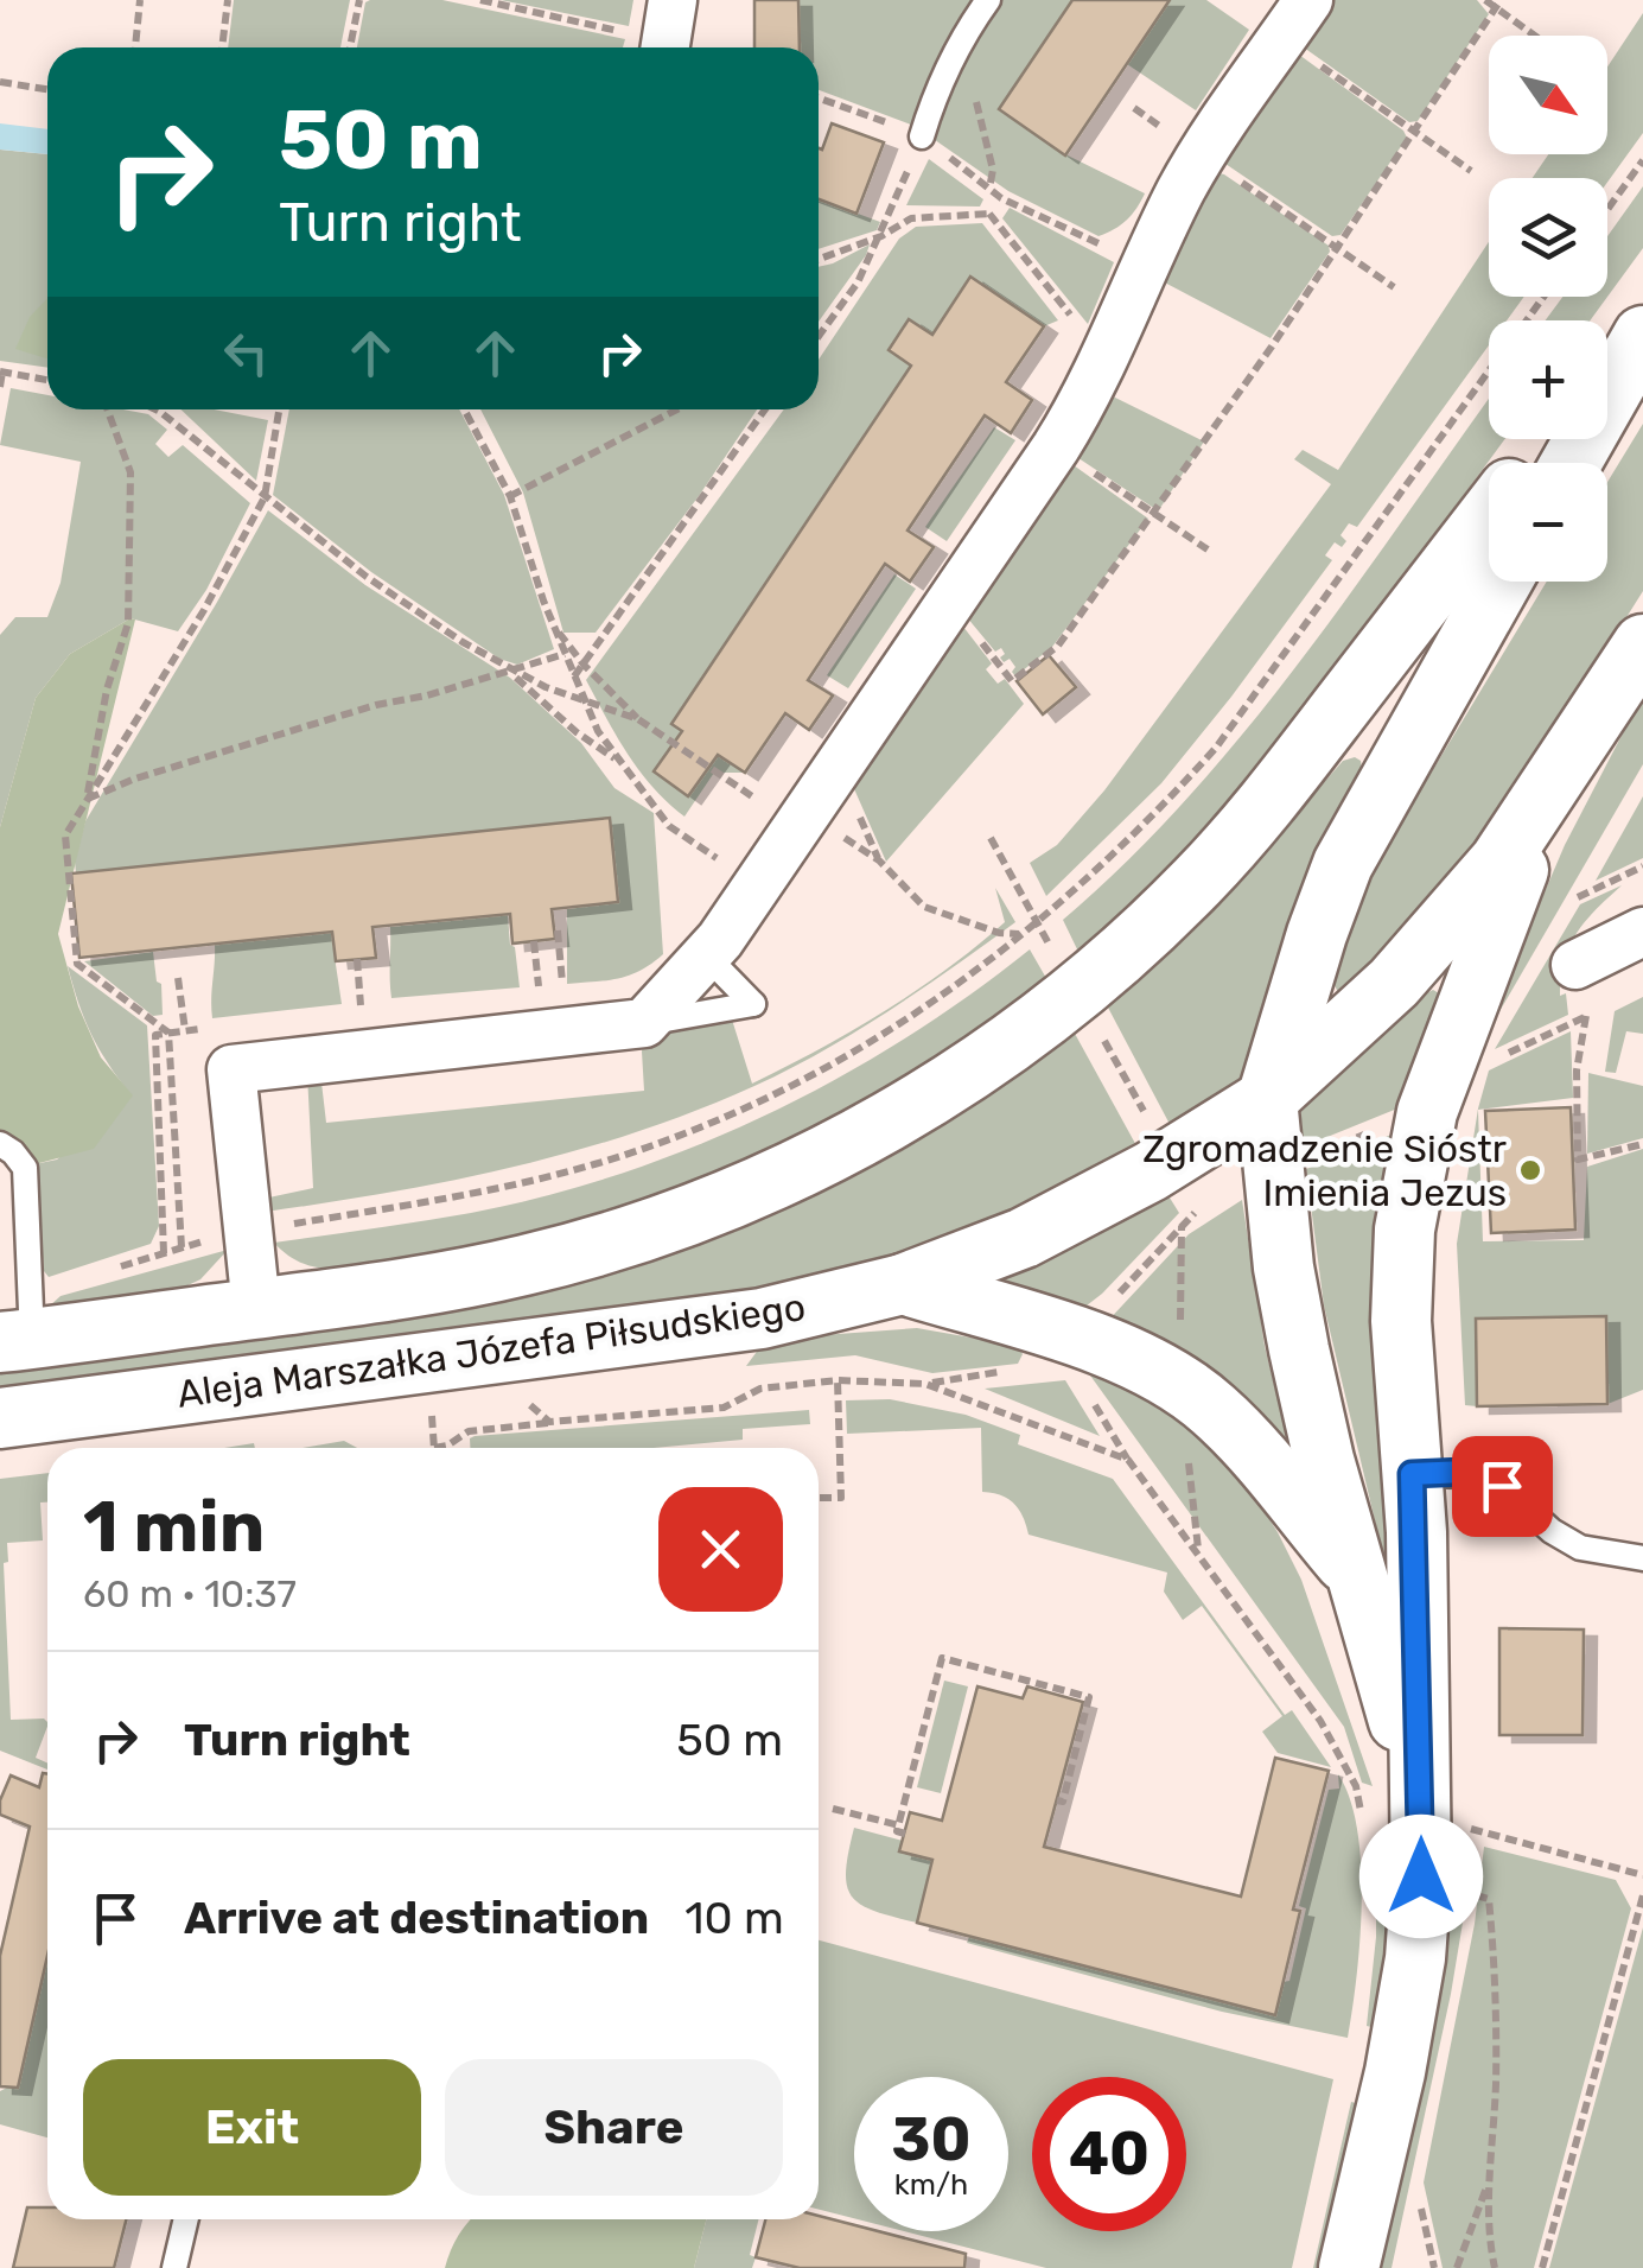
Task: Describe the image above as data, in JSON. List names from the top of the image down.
{
  "streets": {
    "street": ["Aleja Marszałka Józefa Piłsudskiego"]
  },
  "places": ["Zgromadzenie Sióstr Imienia Jezus"],
  "north": "bottom right",
  "page": {
    "map_buttons": ["+", "−"],
    "turn": ["50 m", "Turn right"],
    "heading": ["1 min", "60 m · 10:37"],
    "list": [
      {
        "name": "Turn right",
        "value": "50 m"
      },
      {
        "name": "Arrive at destination",
        "value": "10 m"
      }
    ],
    "buttons": ["Exit", "Share"],
    "speed": "30 km/h",
    "limit": "40"
  }
}
